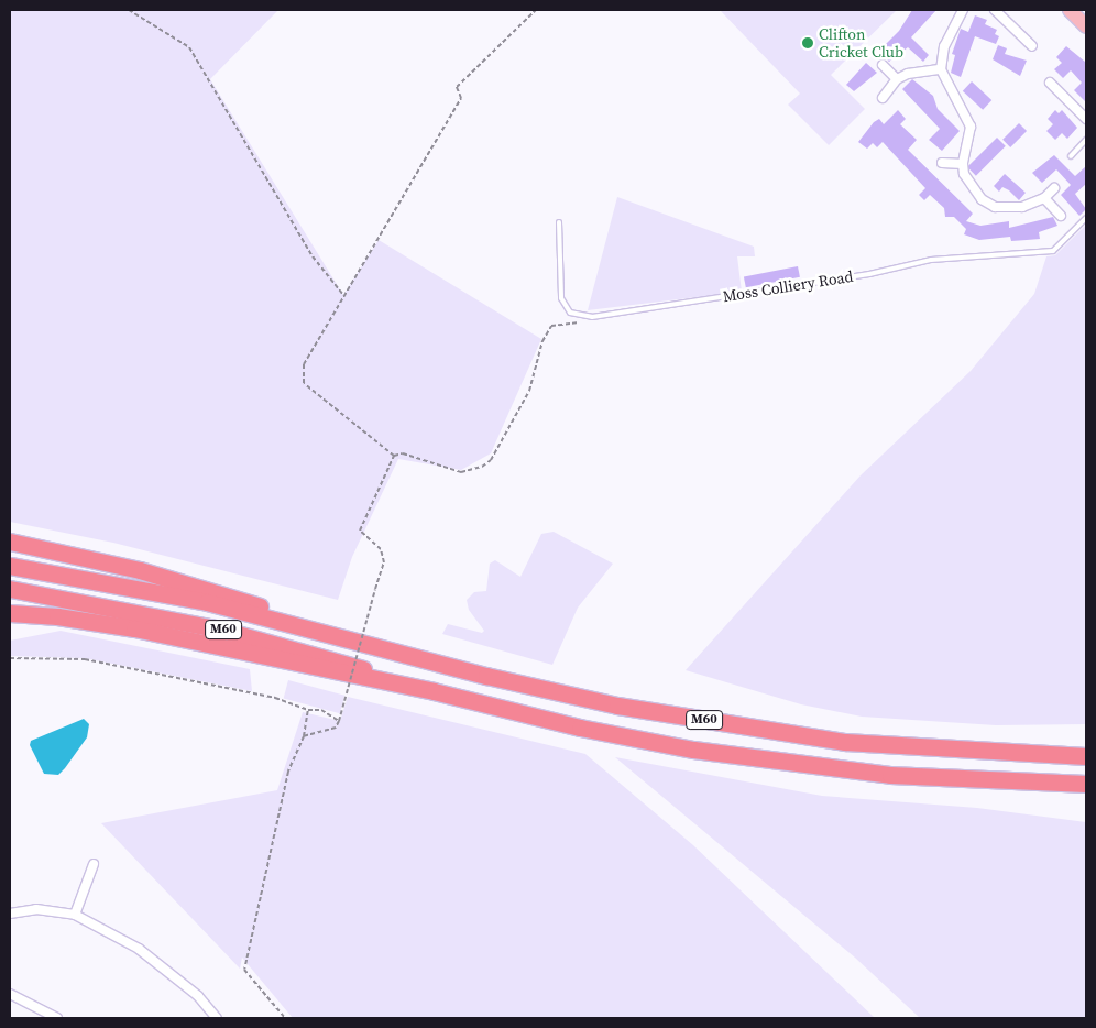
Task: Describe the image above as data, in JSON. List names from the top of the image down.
{
  "streets": {
    "highway": ["M60"],
    "lane": ["Moss Colliery Road"]
  },
  "places": ["Clifton Cricket Club"]
}
